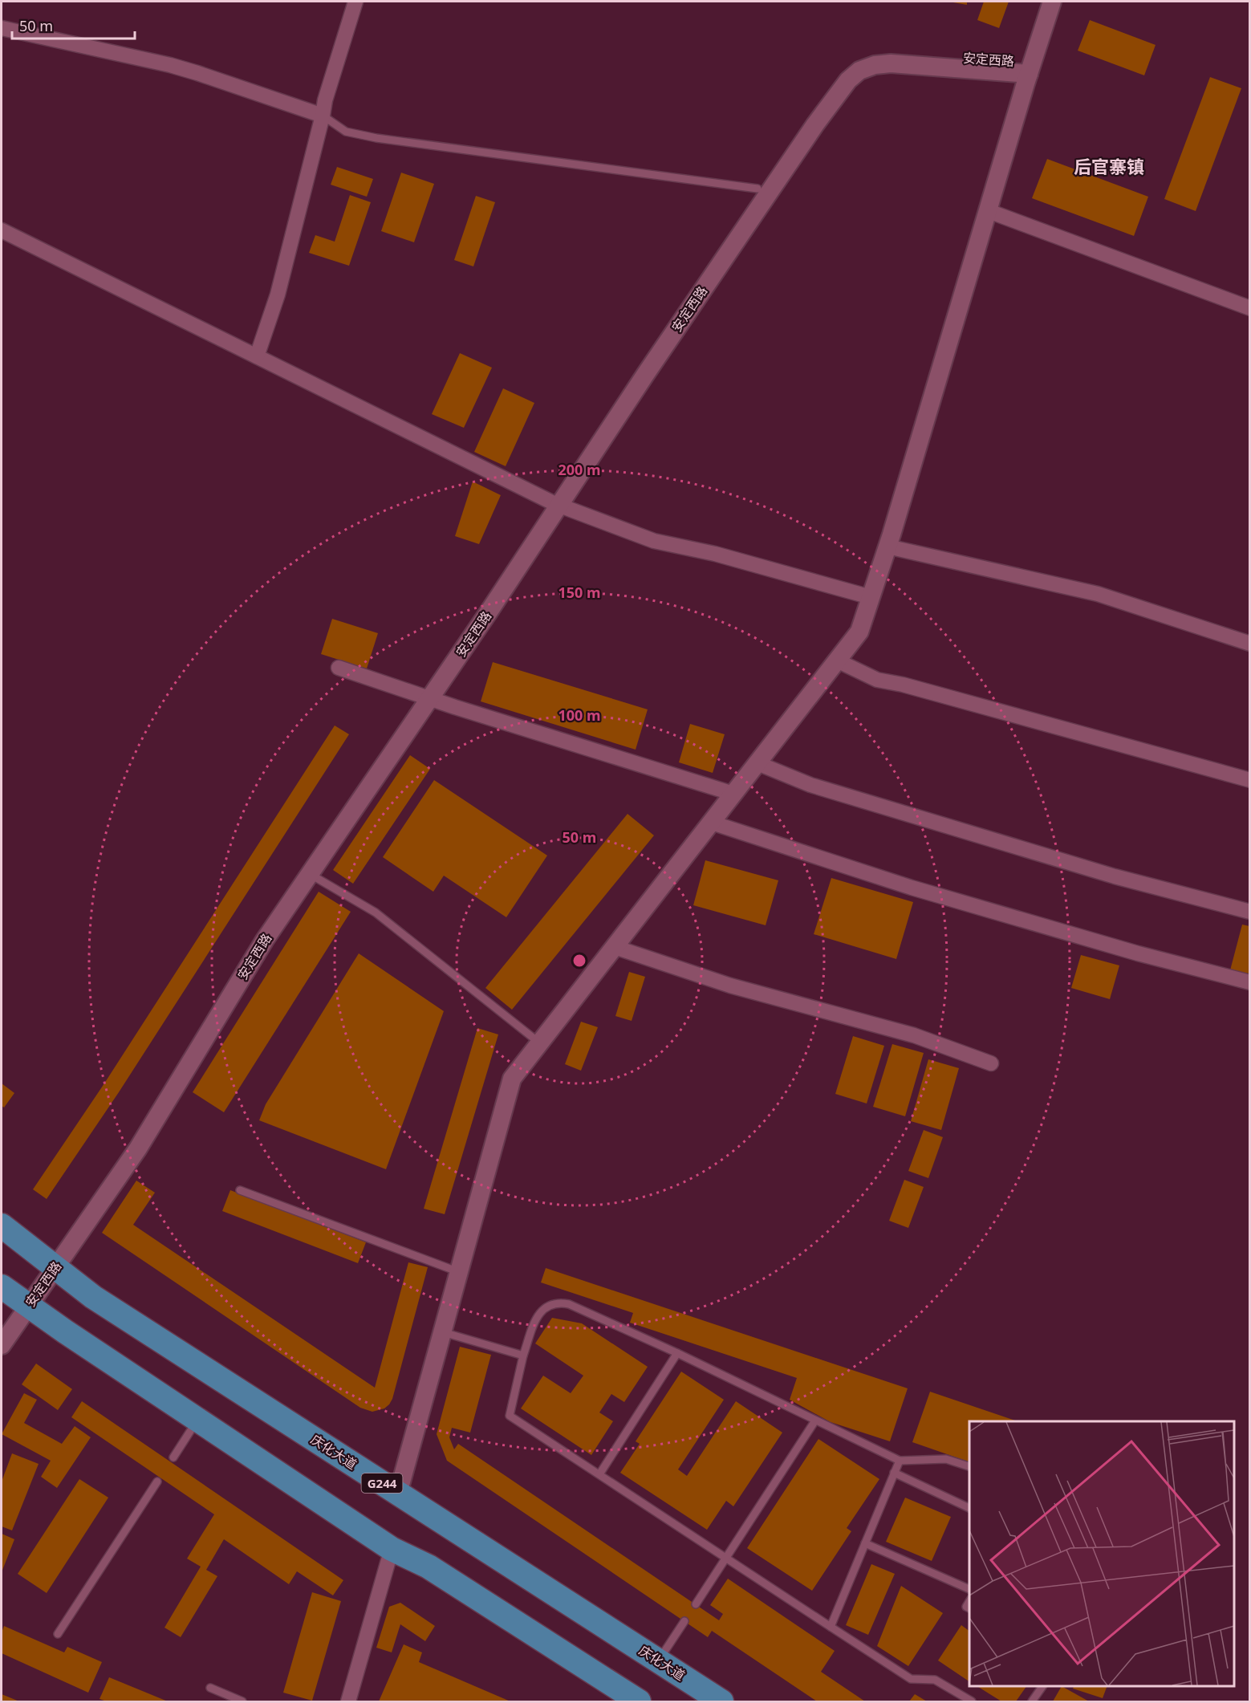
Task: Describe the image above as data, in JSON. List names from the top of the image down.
{
  "streets": {
    "highway": ["庆化大道", "G244"],
    "street": ["安定西路"]
  },
  "crossings": [
    ["安定西路", "庆化大道"]
  ],
  "districts": ["后官寨镇"],
  "scale_bar": "50 m",
  "rings": [
    "200 m",
    "150 m",
    "100 m",
    "50 m"
  ]
}
